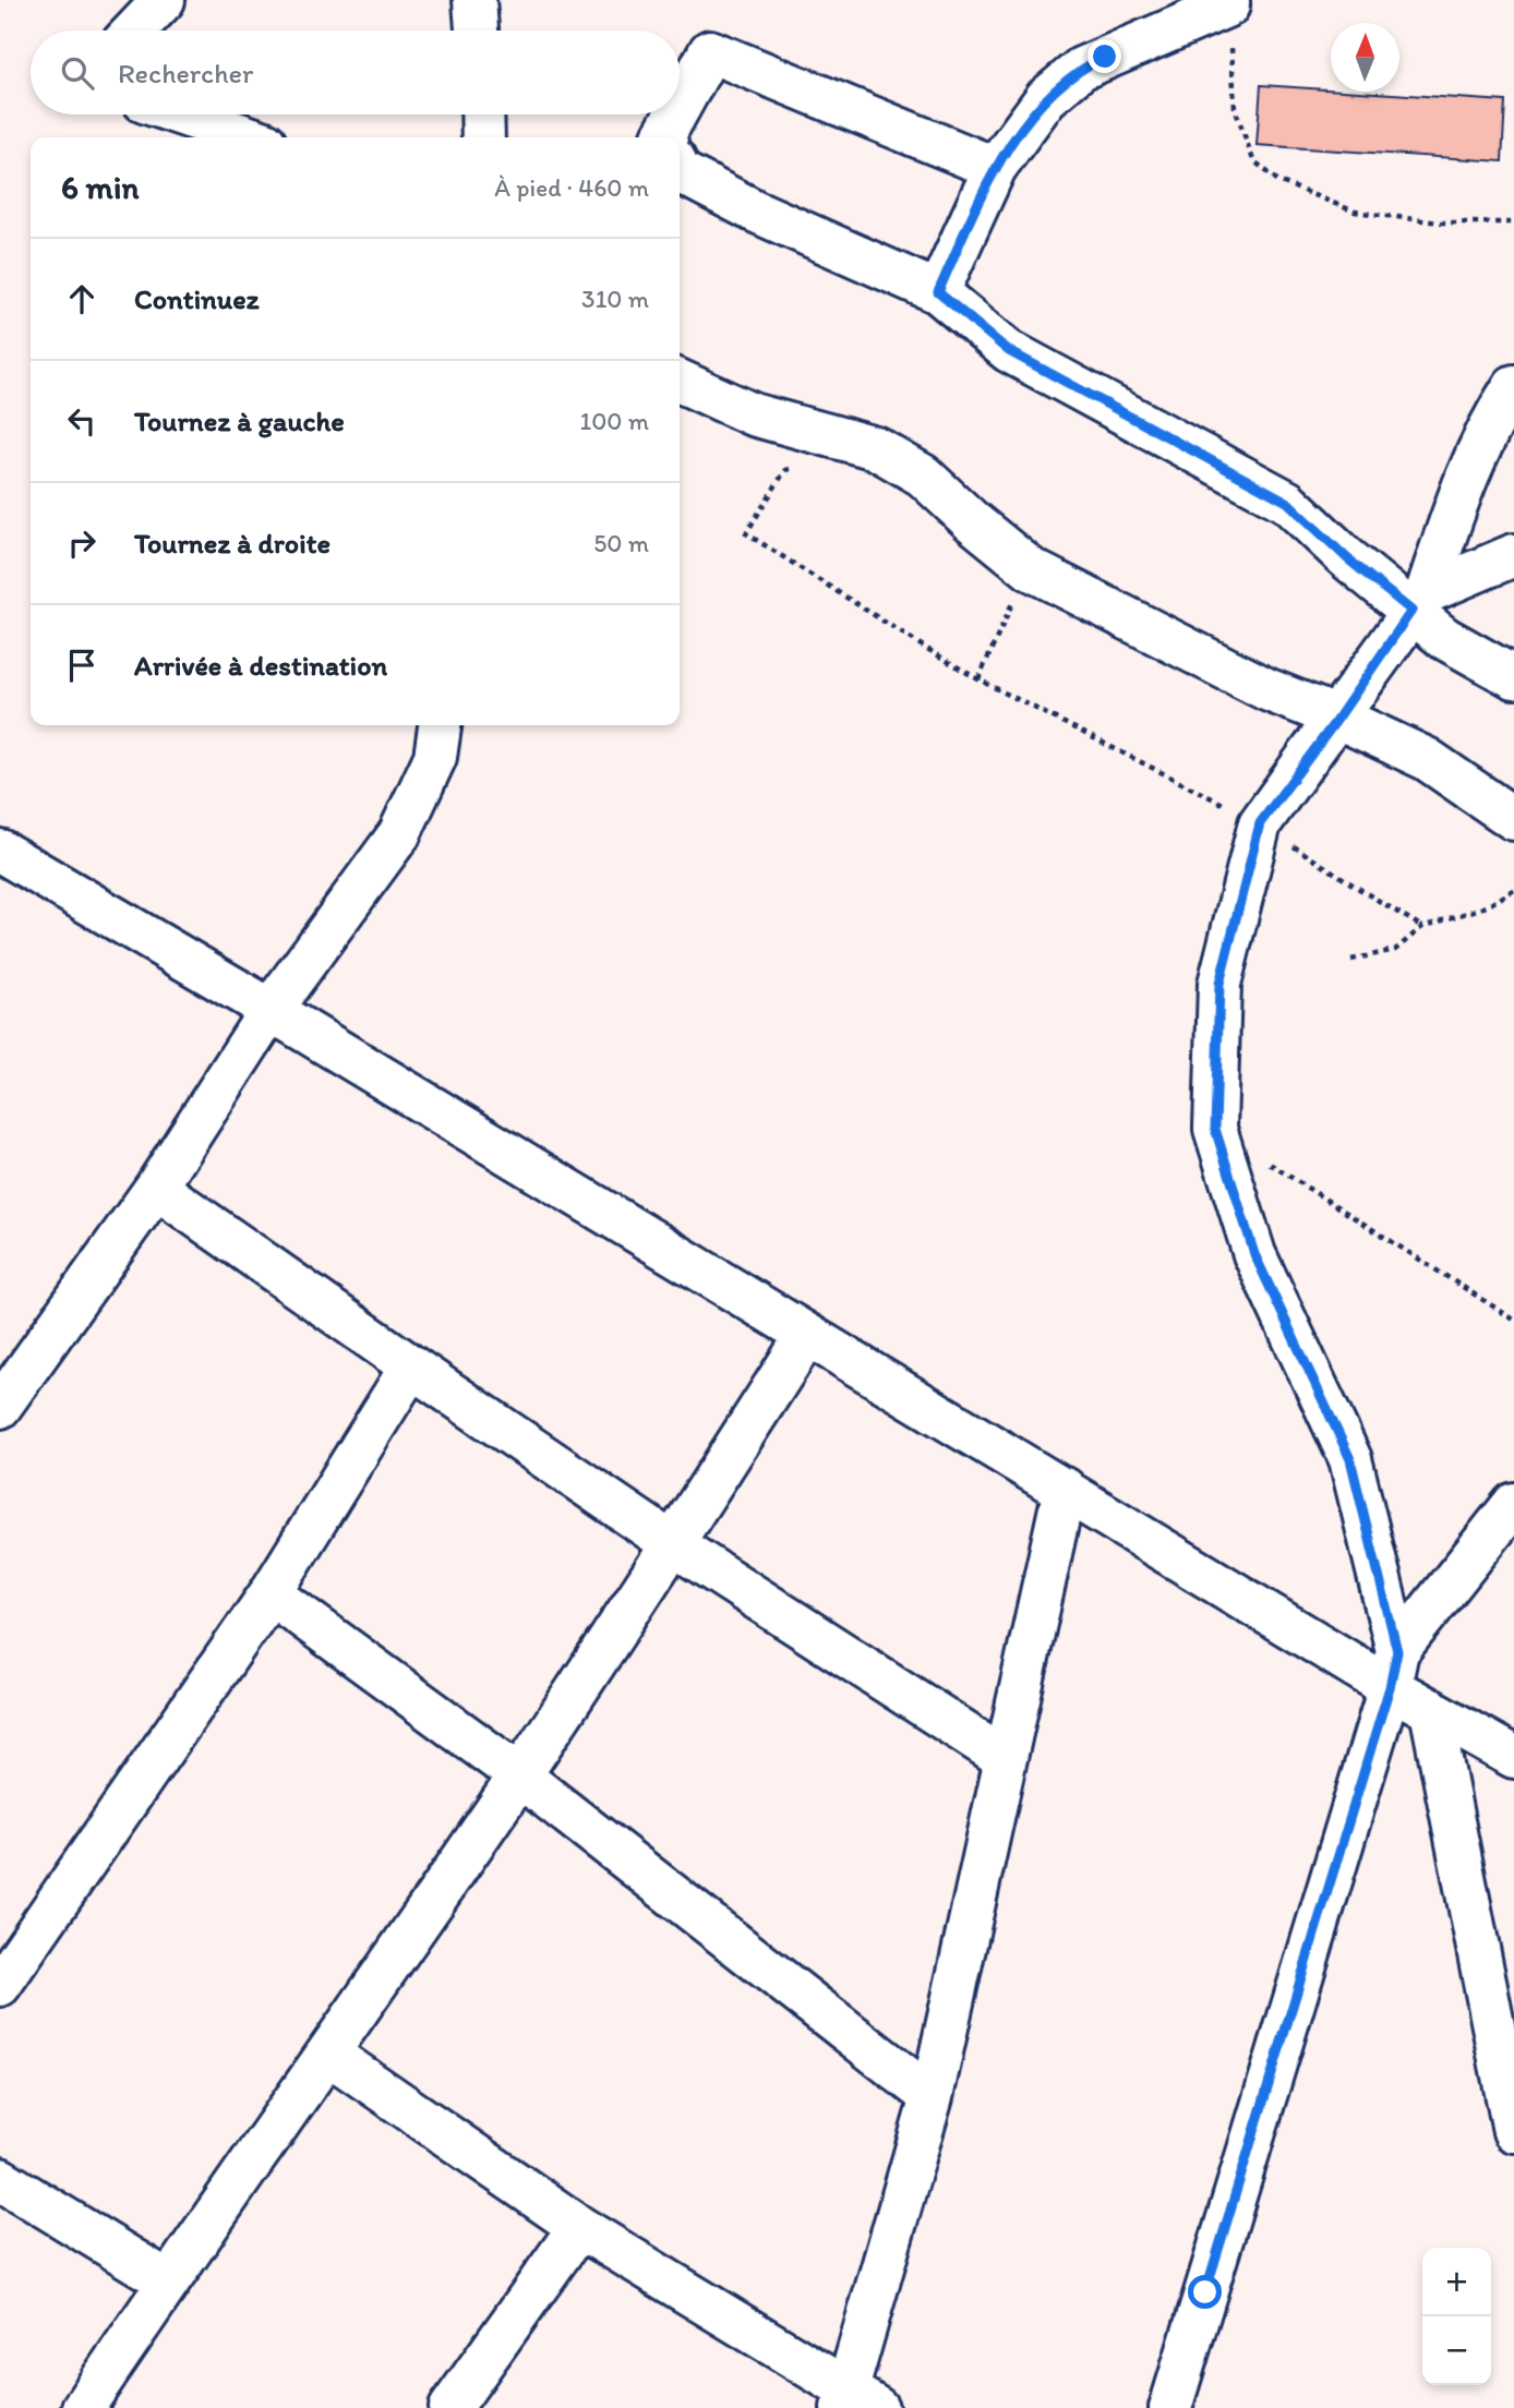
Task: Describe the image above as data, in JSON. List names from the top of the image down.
{
  "north": "top",
  "page": {
    "search": "Rechercher",
    "heading": ["6 min", "À pied · 460 m"],
    "list": [
      ["Continuez", "310 m"],
      ["Tournez à gauche", "100 m"],
      ["Tournez à droite", "50 m"],
      "Arrivée à destination"
    ],
    "map_buttons": ["+", "−"]
  }
}
